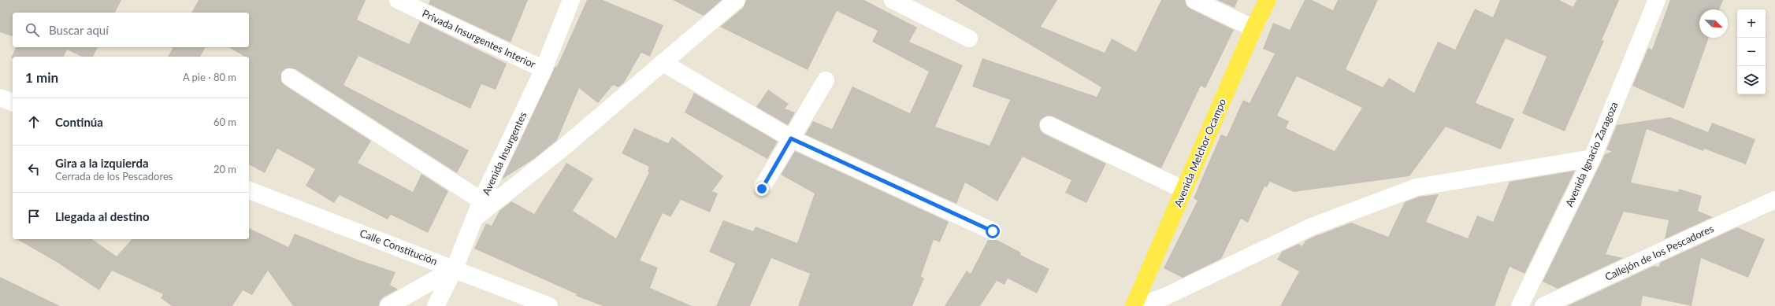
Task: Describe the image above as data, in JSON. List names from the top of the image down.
{
  "streets": {
    "main road": ["Avenida Melchor Ocampo"],
    "street": [
      "Privada Insurgentes Interior",
      "Avenida Insurgentes",
      "Avenida Ignacio Zaragoza",
      "Calle Constitución",
      "Callejón de los Pescadores"
    ]
  },
  "crossings": [
    ["Privada Insurgentes Interior", "Avenida Insurgentes"],
    ["Avenida Insurgentes", "Calle Constitución"]
  ],
  "north": "bottom right",
  "page": {
    "map_buttons": ["+", "−"],
    "search": "Buscar aquí",
    "heading": ["1 min", "A pie · 80 m"],
    "list": [
      ["Continúa", "60 m"],
      ["Gira a la izquierda", "Cerrada de los Pescadores", "20 m"],
      "Llegada al destino"
    ]
  }
}
